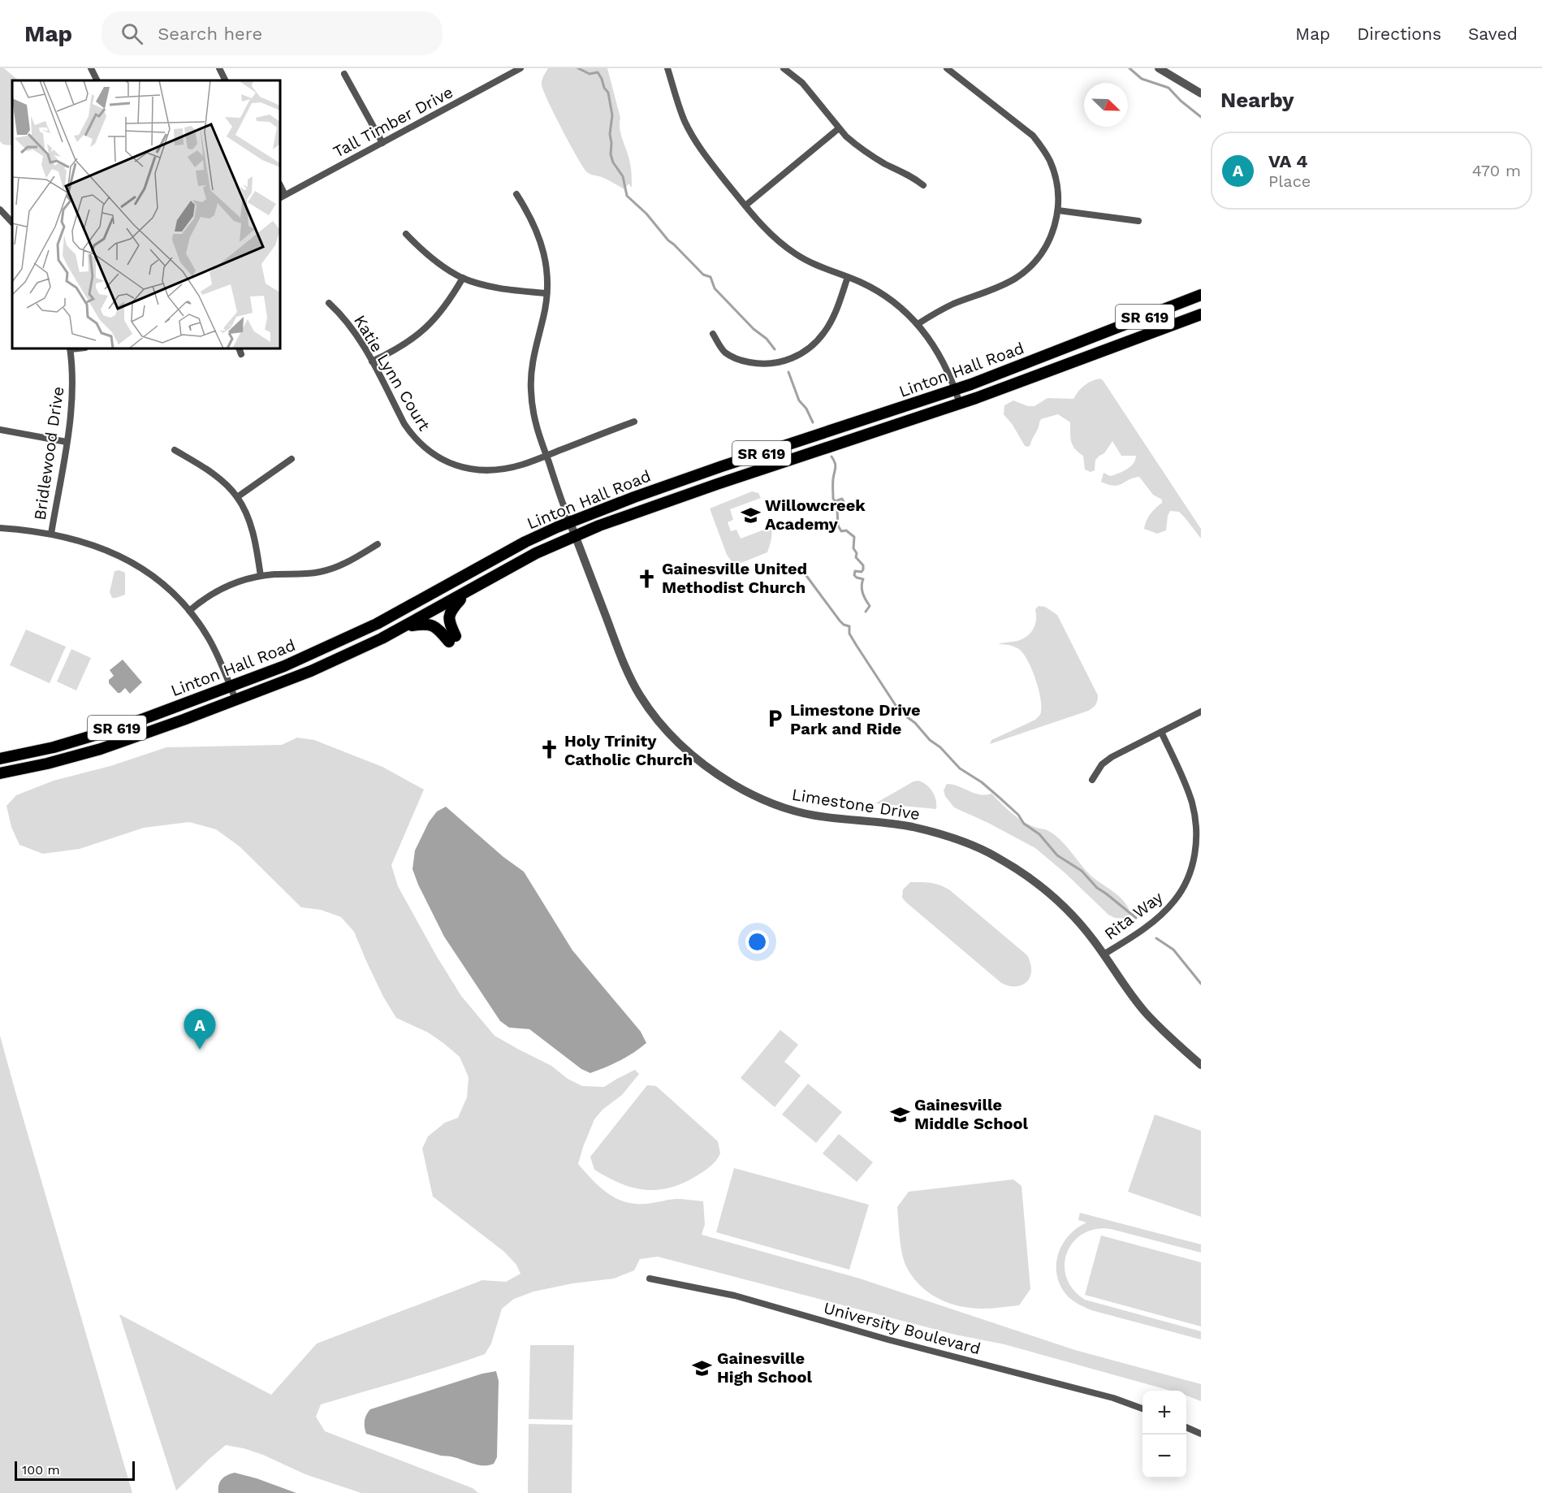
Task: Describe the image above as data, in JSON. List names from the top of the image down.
{
  "streets": {
    "main road": ["SR 619", "Linton Hall Road"],
    "street": [
      "Tall Timber Drive",
      "Katie Lynn Court",
      "Bridlewood Drive",
      "Limestone Drive",
      "Rita Way",
      "University Boulevard"
    ]
  },
  "crossings": [
    ["Linton Hall Road", "Limestone Drive"],
    ["Limestone Drive", "Rita Way"]
  ],
  "places": {
    "school or university": ["Willowcreek Academy", "Gainesville Middle School", "Gainesville High School"],
    "church": ["Gainesville United Methodist Church", "Holy Trinity Catholic Church"],
    "parking": ["Limestone Drive Park and Ride"]
  },
  "scale_bar": "100 m",
  "north": "bottom right",
  "page": {
    "header": "Map",
    "search": "Search here",
    "nav": ["Map", "Directions", "Saved"],
    "heading": "Nearby",
    "list": [
      {
        "mark": "A",
        "name": "VA 4",
        "note": "Place",
        "value": "470 m"
      }
    ],
    "pins": "A",
    "map_buttons": ["+", "−"],
    "scale": "100 m"
  }
}
